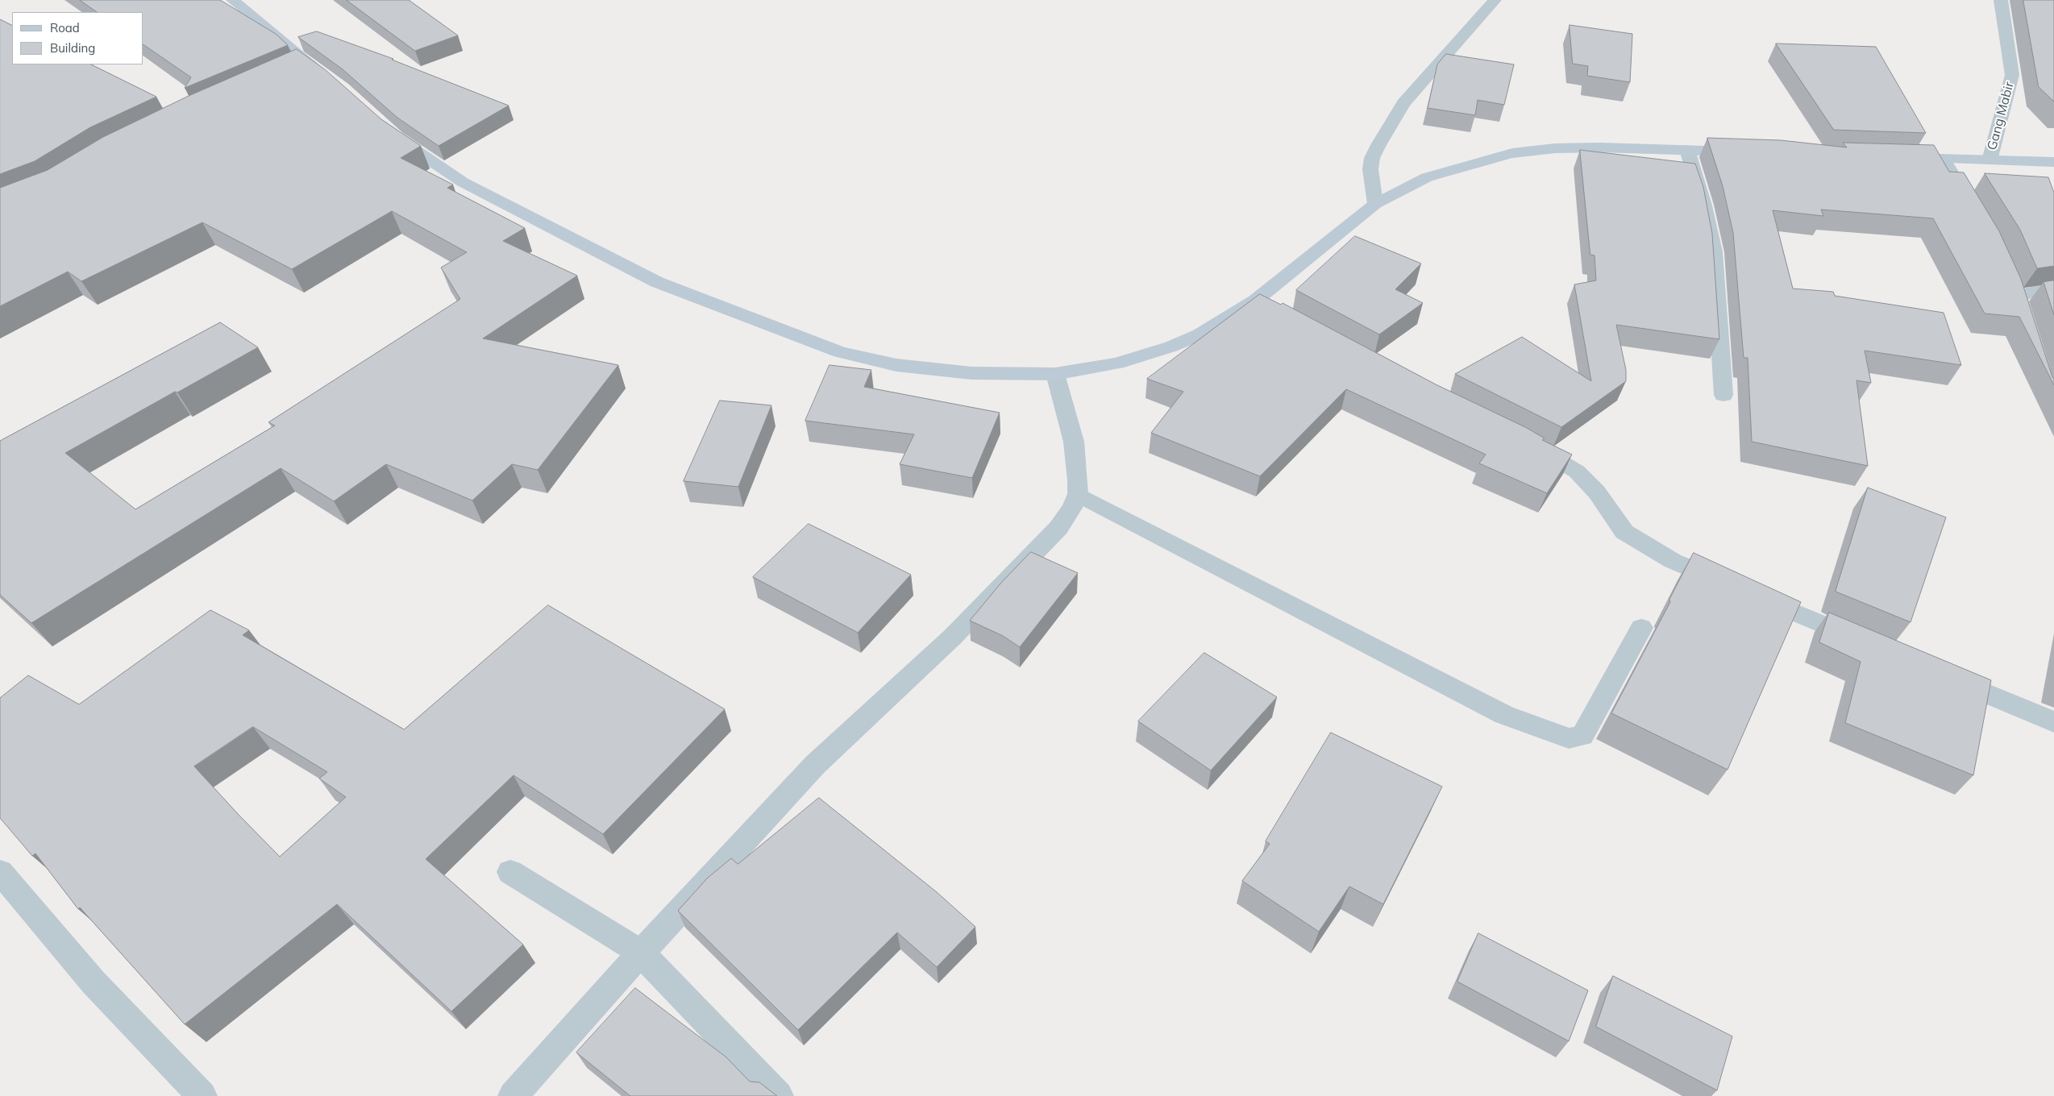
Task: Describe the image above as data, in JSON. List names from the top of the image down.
{
  "streets": {
    "street": ["Gang Mabir"]
  },
  "legend": ["Road", "Building"]
}
